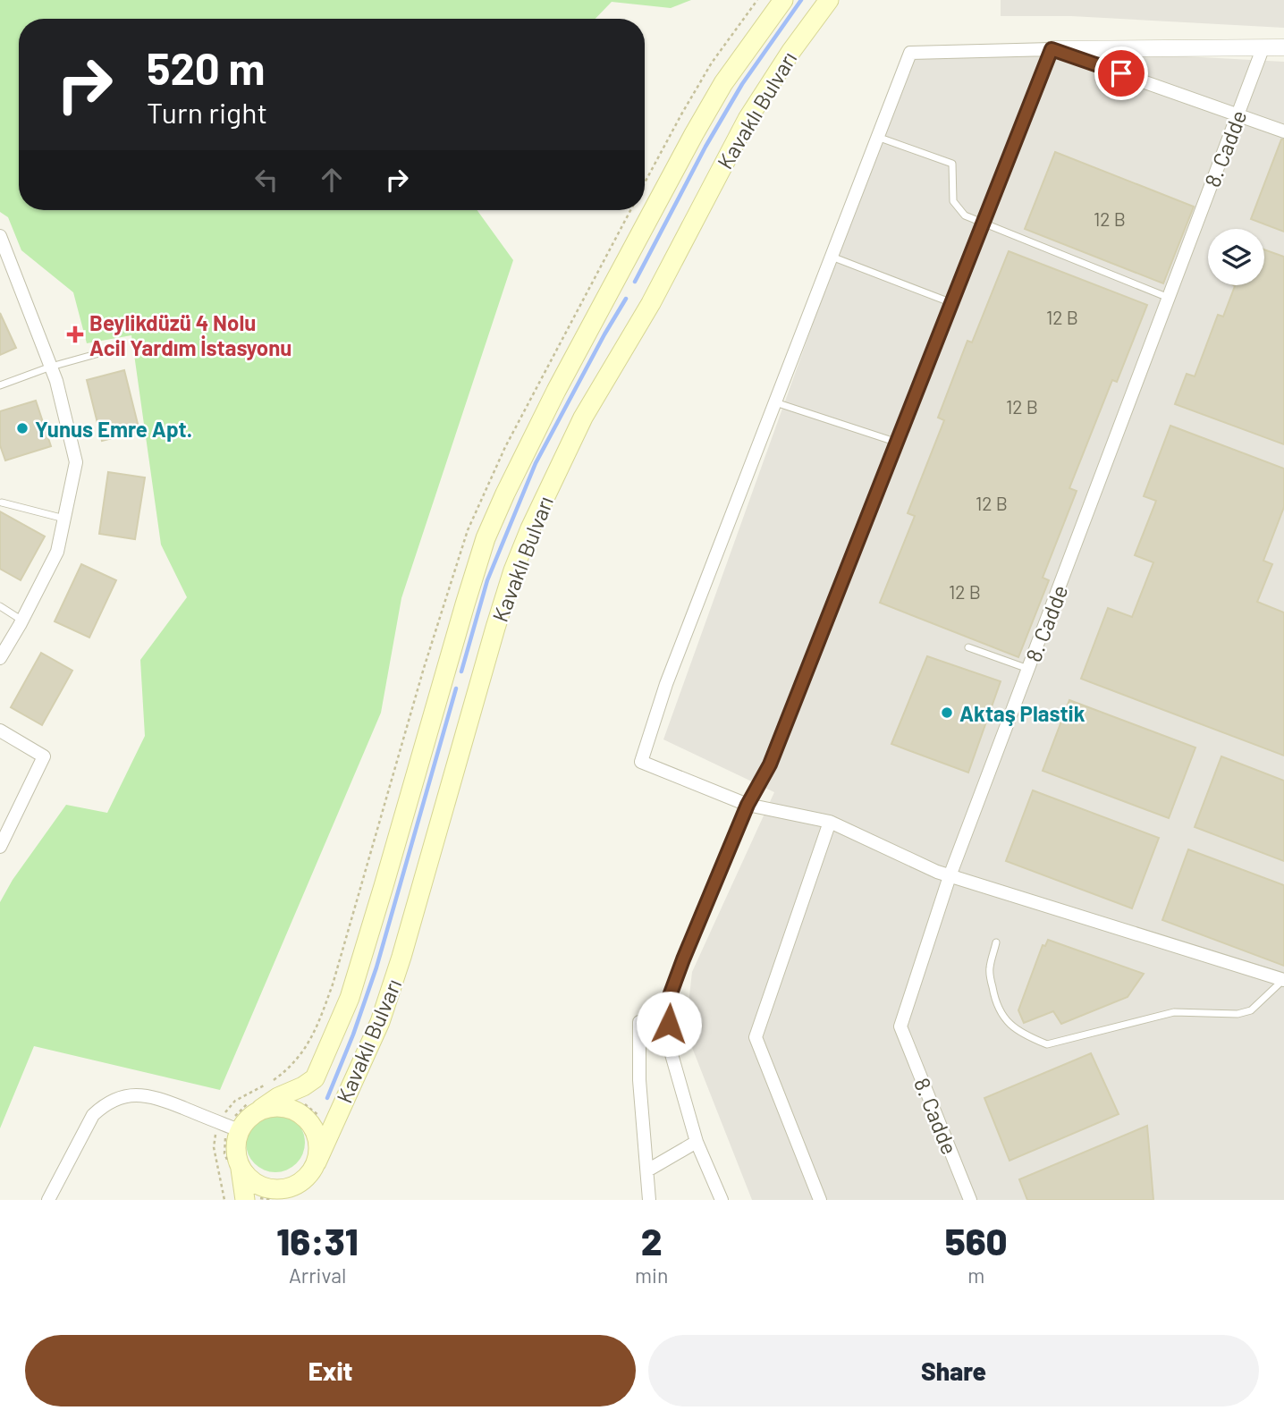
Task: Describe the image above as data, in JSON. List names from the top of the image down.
{
  "streets": {
    "main road": ["Kavaklı Bulvarı"],
    "street": ["8. Cadde"]
  },
  "places": {
    "health": ["Beylikdüzü 4 Nolu Acil Yardım İstasyonu"],
    "other": ["Yunus Emre Apt.", "Aktaş Plastik"]
  },
  "house_numbers": [
    "12 B",
    "12 B",
    "12 B",
    "12 B",
    "12 B"
  ],
  "page": {
    "turn": ["520 m", "Turn right"],
    "eta": [
      "16:31",
      "Arrival",
      "2",
      "min",
      "560",
      "m"
    ],
    "buttons": ["Exit", "Share"]
  }
}
